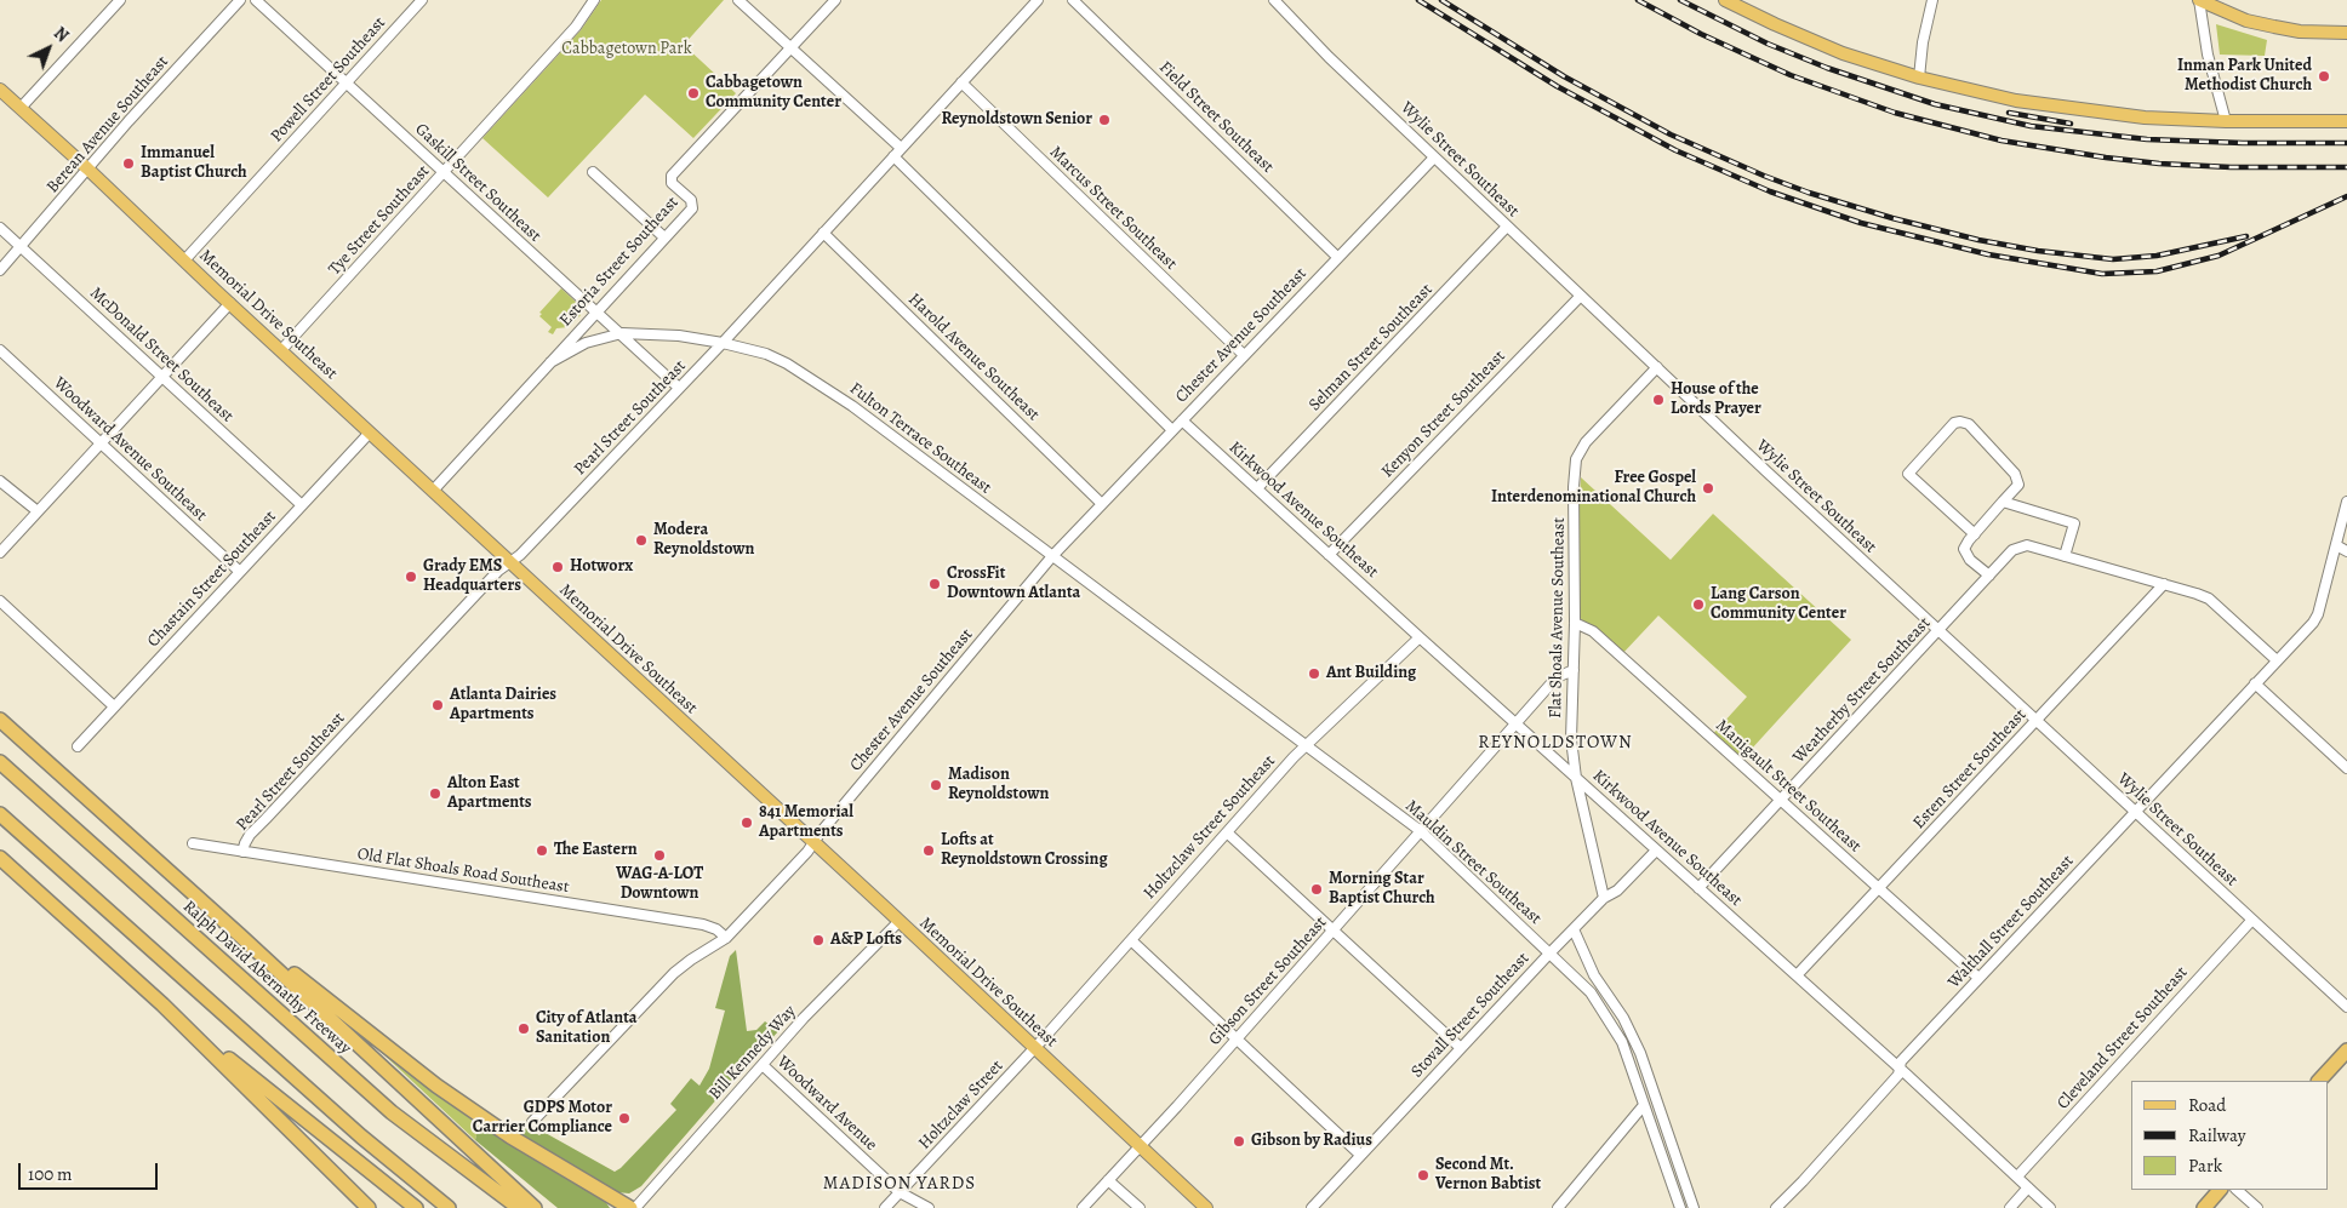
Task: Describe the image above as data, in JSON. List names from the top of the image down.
{
  "streets": {
    "highway": ["Ralph David Abernathy Freeway"],
    "main road": ["Memorial Drive Southeast"],
    "street": [
      "Powell Street Southeast",
      "Field Street Southeast",
      "Berean Avenue Southeast",
      "Wylie Street Southeast",
      "Gaskill Street Southeast",
      "Marcus Street Southeast",
      "Tye Street Southeast",
      "Estoria Street Southeast",
      "Chester Avenue Southeast",
      "Selman Street Southeast",
      "McDonald Street Southeast",
      "Harold Avenue Southeast",
      "Kenyon Street Southeast",
      "Pearl Street Southeast",
      "Fulton Terrace Southeast",
      "Woodward Avenue Southeast",
      "Kirkwood Avenue Southeast",
      "Chastain Street Southeast",
      "Flat Shoals Avenue Southeast",
      "Weatherby Street Southeast",
      "Esten Street Southeast",
      "Manigault Street Southeast",
      "Holtzclaw Street Southeast",
      "Mauldin Street Southeast",
      "Old Flat Shoals Road Southeast",
      "Walthall Street Southeast",
      "Gibson Street Southeast",
      "Stovall Street Southeast",
      "Cleveland Street Southeast",
      "Bill Kennedy Way",
      "Woodward Avenue",
      "Holtzclaw Street"
    ]
  },
  "crossings": [
    ["Powell Street Southeast", "Gaskill Street Southeast"],
    ["Powell Street Southeast", "Memorial Drive Southeast"],
    ["Field Street Southeast", "Chester Avenue Southeast"],
    ["Berean Avenue Southeast", "Memorial Drive Southeast"],
    ["Berean Avenue Southeast", "McDonald Street Southeast"],
    ["Wylie Street Southeast", "Chester Avenue Southeast"],
    ["Wylie Street Southeast", "Selman Street Southeast"],
    ["Wylie Street Southeast", "Kenyon Street Southeast"],
    ["Wylie Street Southeast", "Flat Shoals Avenue Southeast"],
    ["Wylie Street Southeast", "Weatherby Street Southeast"],
    ["Wylie Street Southeast", "Esten Street Southeast"],
    ["Wylie Street Southeast", "Walthall Street Southeast"],
    ["Wylie Street Southeast", "Cleveland Street Southeast"],
    ["Gaskill Street Southeast", "Tye Street Southeast"],
    ["Gaskill Street Southeast", "Estoria Street Southeast"],
    ["Gaskill Street Southeast", "Pearl Street Southeast"],
    ["Gaskill Street Southeast", "Fulton Terrace Southeast"],
    ["Marcus Street Southeast", "Chester Avenue Southeast"],
    ["Marcus Street Southeast", "Pearl Street Southeast"],
    ["Tye Street Southeast", "Memorial Drive Southeast"],
    ["Estoria Street Southeast", "Memorial Drive Southeast"],
    ["Estoria Street Southeast", "Fulton Terrace Southeast"],
    ["Memorial Drive Southeast", "Chester Avenue Southeast"],
    ["Memorial Drive Southeast", "Pearl Street Southeast"],
    ["Memorial Drive Southeast", "Chastain Street Southeast"],
    ["Memorial Drive Southeast", "Holtzclaw Street Southeast"],
    ["Memorial Drive Southeast", "Gibson Street Southeast"],
    ["Memorial Drive Southeast", "Bill Kennedy Way"],
    ["Memorial Drive Southeast", "Holtzclaw Street"],
    ["Chester Avenue Southeast", "Harold Avenue Southeast"],
    ["Chester Avenue Southeast", "Fulton Terrace Southeast"],
    ["Chester Avenue Southeast", "Kirkwood Avenue Southeast"],
    ["Chester Avenue Southeast", "Old Flat Shoals Road Southeast"],
    ["Selman Street Southeast", "Kirkwood Avenue Southeast"],
    ["McDonald Street Southeast", "Chastain Street Southeast"],
    ["Harold Avenue Southeast", "Pearl Street Southeast"],
    ["Kenyon Street Southeast", "Kirkwood Avenue Southeast"],
    ["Pearl Street Southeast", "Fulton Terrace Southeast"],
    ["Pearl Street Southeast", "Old Flat Shoals Road Southeast"],
    ["Fulton Terrace Southeast", "Mauldin Street Southeast"],
    ["Woodward Avenue Southeast", "Chastain Street Southeast"],
    ["Kirkwood Avenue Southeast", "Flat Shoals Avenue Southeast"],
    ["Kirkwood Avenue Southeast", "Weatherby Street Southeast"],
    ["Kirkwood Avenue Southeast", "Esten Street Southeast"],
    ["Kirkwood Avenue Southeast", "Holtzclaw Street Southeast"],
    ["Kirkwood Avenue Southeast", "Walthall Street Southeast"],
    ["Kirkwood Avenue Southeast", "Gibson Street Southeast"],
    ["Kirkwood Avenue Southeast", "Stovall Street Southeast"],
    ["Kirkwood Avenue Southeast", "Cleveland Street Southeast"],
    ["Flat Shoals Avenue Southeast", "Manigault Street Southeast"],
    ["Flat Shoals Avenue Southeast", "Gibson Street Southeast"],
    ["Flat Shoals Avenue Southeast", "Stovall Street Southeast"],
    ["Weatherby Street Southeast", "Manigault Street Southeast"],
    ["Esten Street Southeast", "Manigault Street Southeast"],
    ["Manigault Street Southeast", "Walthall Street Southeast"],
    ["Holtzclaw Street Southeast", "Mauldin Street Southeast"],
    ["Holtzclaw Street Southeast", "Holtzclaw Street"],
    ["Mauldin Street Southeast", "Gibson Street Southeast"],
    ["Mauldin Street Southeast", "Stovall Street Southeast"],
    ["Bill Kennedy Way", "Woodward Avenue"],
    ["Woodward Avenue", "Holtzclaw Street"]
  ],
  "districts": ["REYNOLDSTOWN", "MADISON YARDS"],
  "parks": ["Cabbagetown Park"],
  "places": [
    "Inman Park United Methodist Church",
    "Cabbagetown Community Center",
    "Reynoldstown Senior",
    "Immanuel Baptist Church",
    "House of the Lords Prayer",
    "Free Gospel Interdenominational Church",
    "Modera Reynoldstown",
    "Hotworx",
    "Grady EMS Headquarters",
    "CrossFit Downtown Atlanta",
    "Lang Carson Community Center",
    "Ant Building",
    "Atlanta Dairies Apartments",
    "Madison Reynoldstown",
    "Alton East Apartments",
    "841 Memorial Apartments",
    "The Eastern",
    "Lofts at Reynoldstown Crossing",
    "WAG-A-LOT Downtown",
    "Morning Star Baptist Church",
    "A&P Lofts",
    "City of Atlanta Sanitation",
    "GDPS Motor Carrier Compliance",
    "Gibson by Radius",
    "Second Mt. Vernon Babtist"
  ],
  "legend": ["Road", "Railway", "Park"],
  "scale_bar": "100 m",
  "north": "top right"
}
